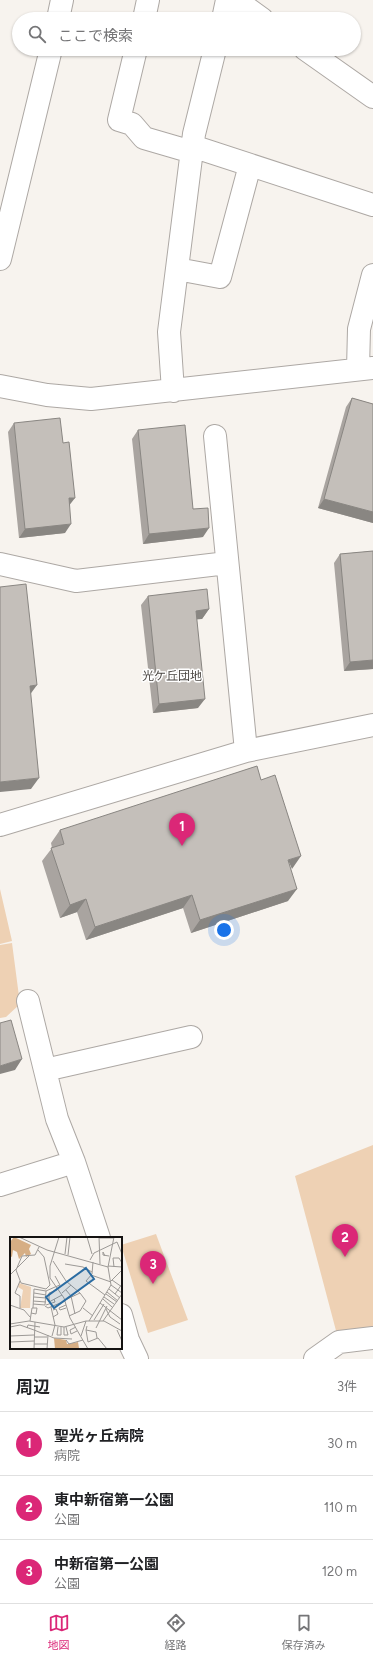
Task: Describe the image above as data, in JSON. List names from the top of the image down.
{
  "districts": ["光ケ丘団地"],
  "page": {
    "search": "ここで検索",
    "pins": ["1", "2", "3"],
    "heading": ["周辺", "3件"],
    "list": [
      {
        "mark": "1",
        "name": "聖光ヶ丘病院",
        "note": "病院",
        "value": "30 m"
      },
      {
        "mark": "2",
        "name": "東中新宿第一公園",
        "note": "公園",
        "value": "110 m"
      },
      {
        "mark": "3",
        "name": "中新宿第一公園",
        "note": "公園",
        "value": "120 m"
      }
    ],
    "nav": ["地図", "経路", "保存済み"]
  }
}
